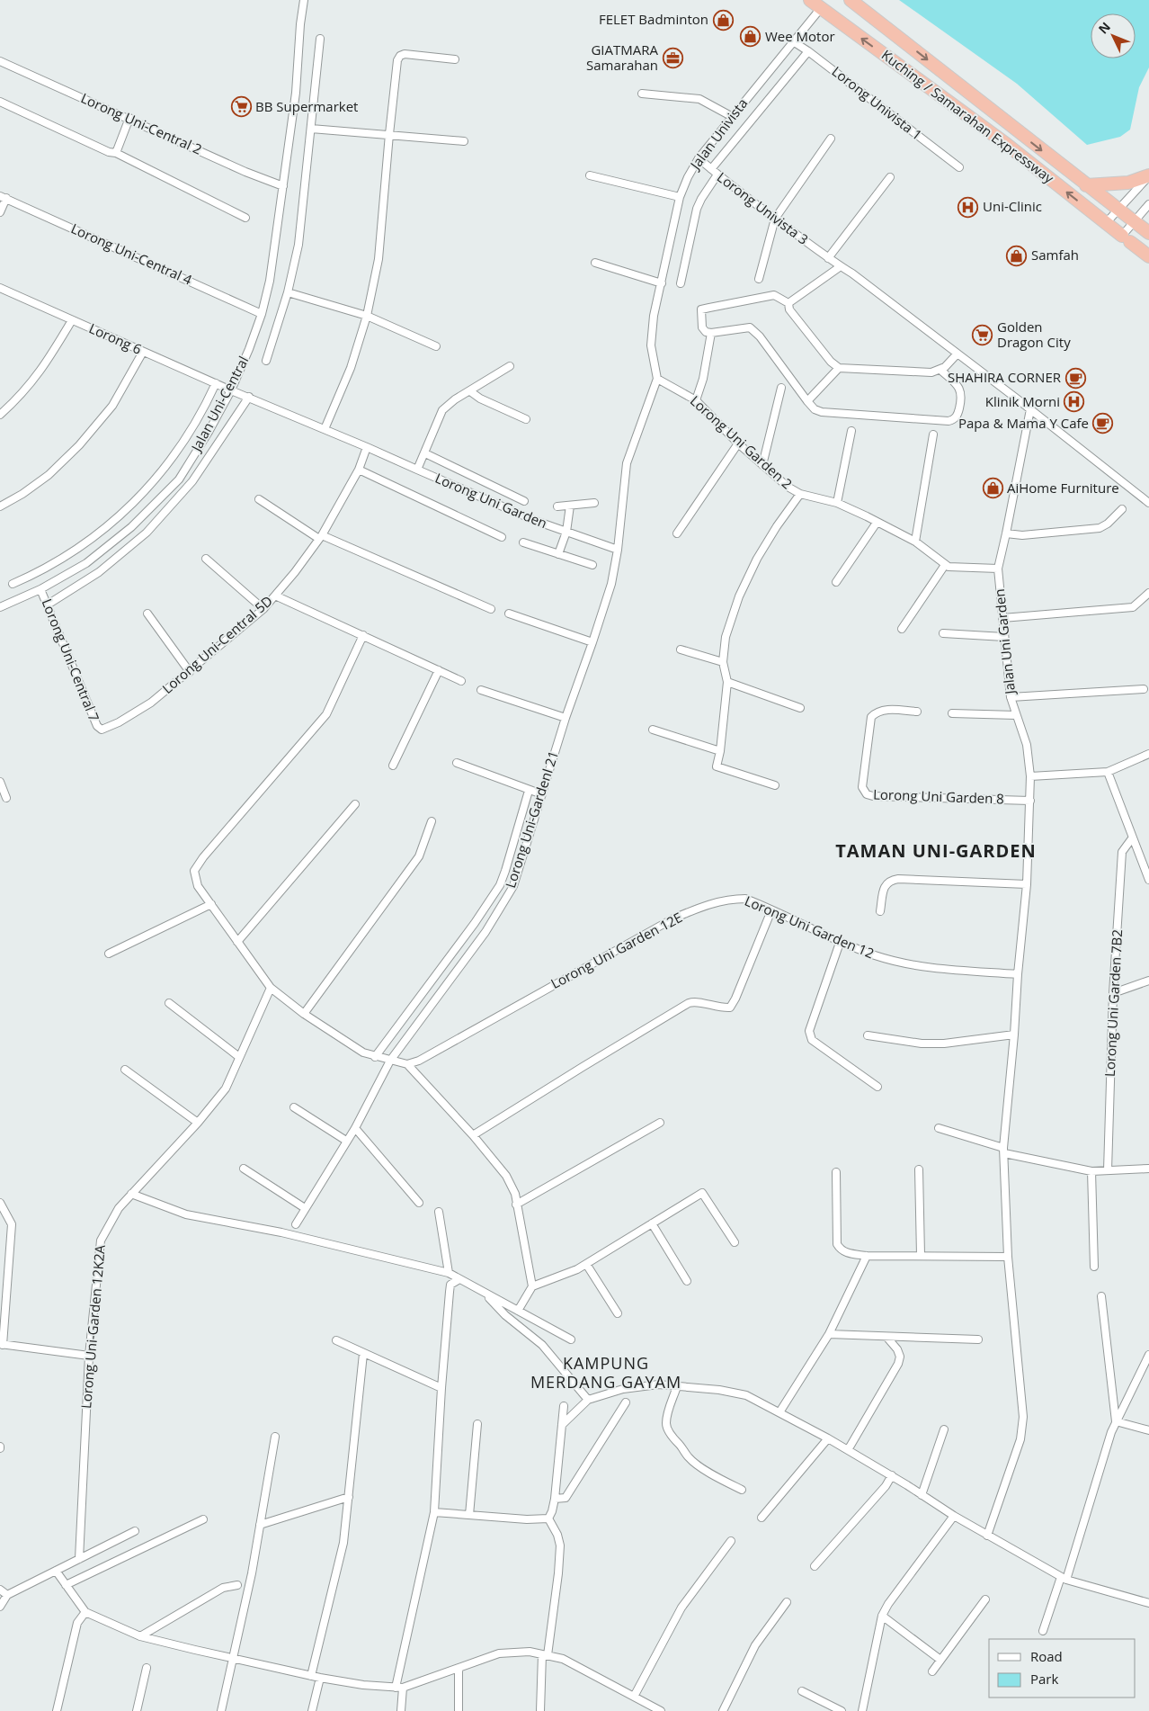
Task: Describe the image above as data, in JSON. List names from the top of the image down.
{
  "streets": {
    "highway": ["Kuching / Samarahan Expressway"],
    "street": [
      "Lorong Univista 1",
      "Lorong Uni-Central 2",
      "Jalan Univista",
      "Lorong Univista 3",
      "Lorong Uni-Central 4",
      "Lorong 6",
      "Jalan Uni-Central",
      "Lorong Uni Garden 2",
      "Lorong Uni Garden",
      "Jalan Uni Garden",
      "Lorong Uni-Central 5D",
      "Lorong Uni-Central 7",
      "Lorong Uni Garden 8",
      "Lorong Uni-Gardenl 21",
      "Lorong Uni Garden 12",
      "Lorong Uni Garden 12E",
      "Lorong Uni Garden 7B2",
      "Lorong Uni-Garden 12K2A"
    ]
  },
  "crossings": [
    ["Lorong Univista 1", "Jalan Univista"],
    ["Kuching / Samarahan Expressway", "Jalan Univista"],
    ["Lorong Uni-Central 2", "Jalan Uni-Central"],
    ["Jalan Univista", "Lorong Univista 3"],
    ["Jalan Univista", "Lorong Uni Garden 2"],
    ["Jalan Univista", "Lorong Uni-Gardenl 21"],
    ["Lorong Univista 3", "Jalan Uni Garden"],
    ["Lorong Uni-Central 4", "Jalan Uni-Central"],
    ["Lorong 6", "Jalan Uni-Central"],
    ["Lorong 6", "Lorong Uni Garden"],
    ["Jalan Uni-Central", "Lorong Uni-Central 7"],
    ["Lorong Uni Garden 2", "Jalan Uni Garden"],
    ["Lorong Uni Garden 2", "Lorong Uni-Gardenl 21"],
    ["Lorong Uni Garden", "Lorong Uni-Central 5D"],
    ["Lorong Uni Garden", "Lorong Uni-Gardenl 21"],
    ["Jalan Uni Garden", "Lorong Uni Garden 8"],
    ["Jalan Uni Garden", "Lorong Uni Garden 12"],
    ["Lorong Uni-Central 5D", "Lorong Uni-Central 7"],
    ["Lorong Uni Garden 12", "Lorong Uni Garden 12E"]
  ],
  "districts": ["TAMAN UNI-GARDEN", "KAMPUNG MERDANG GAYAM"],
  "places": {
    "shop": [
      "FELET Badminton",
      "Wee Motor",
      "Samfah",
      "AiHome Furniture"
    ],
    "office": ["GIATMARA Samarahan"],
    "supermarket": ["BB Supermarket", "Golden Dragon City"],
    "hospital": ["Uni-Clinic", "Klinik Morni"],
    "cafe": ["SHAHIRA CORNER", "Papa & Mama Y Cafe"]
  },
  "legend": ["Road", "Park"],
  "north": "top left"
}
